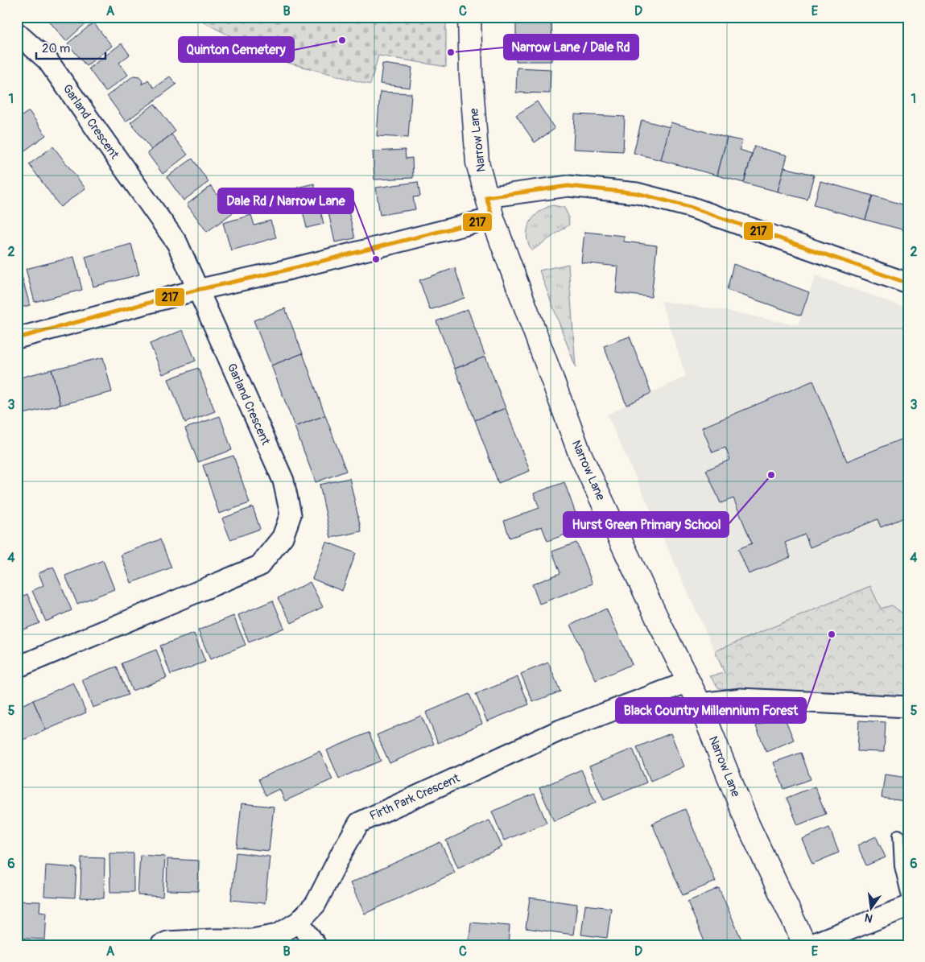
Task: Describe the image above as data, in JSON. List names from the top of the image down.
{
  "streets": {
    "main road": ["Narrow Lane"],
    "street": ["Garland Crescent", "Firth Park Crescent"]
  },
  "crossings": [
    ["Narrow Lane", "Firth Park Crescent"]
  ],
  "places": [
    "Quinton Cemetery",
    "Narrow Lane / Dale Rd",
    "Dale Rd / Narrow Lane",
    "Hurst Green Primary School",
    "Black Country Millennium Forest"
  ],
  "lines": ["transit line 217"],
  "scale_bar": "20 m",
  "north": "bottom",
  "grid": {
    "columns": [
      "A",
      "B",
      "C",
      "D",
      "E"
    ],
    "rows": [
      "1",
      "2",
      "3",
      "4",
      "5",
      "6"
    ]
  }
}
